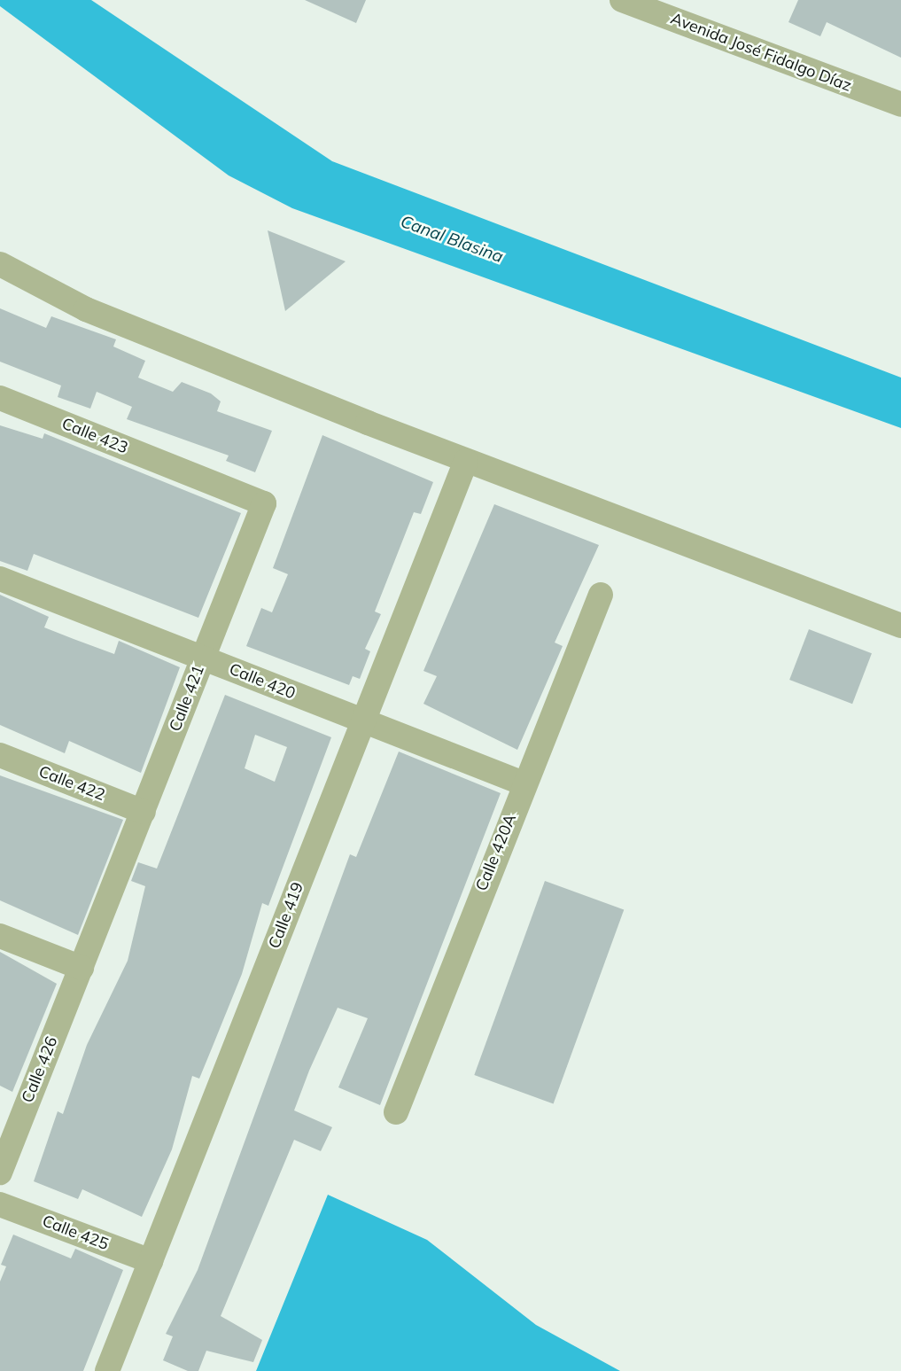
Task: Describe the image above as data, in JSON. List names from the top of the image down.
{
  "streets": {
    "street": [
      "Avenida José Fidalgo Díaz",
      "Calle 423",
      "Calle 420",
      "Calle 421",
      "Calle 422",
      "Calle 420A",
      "Calle 419",
      "Calle 426",
      "Calle 425"
    ]
  },
  "crossings": [
    ["Calle 423", "Calle 421"],
    ["Calle 420", "Calle 421"],
    ["Calle 420", "Calle 420A"],
    ["Calle 420", "Calle 419"],
    ["Calle 421", "Calle 422"],
    ["Calle 421", "Calle 426"],
    ["Calle 419", "Calle 425"]
  ],
  "water": ["Canal Blasina"]
}
